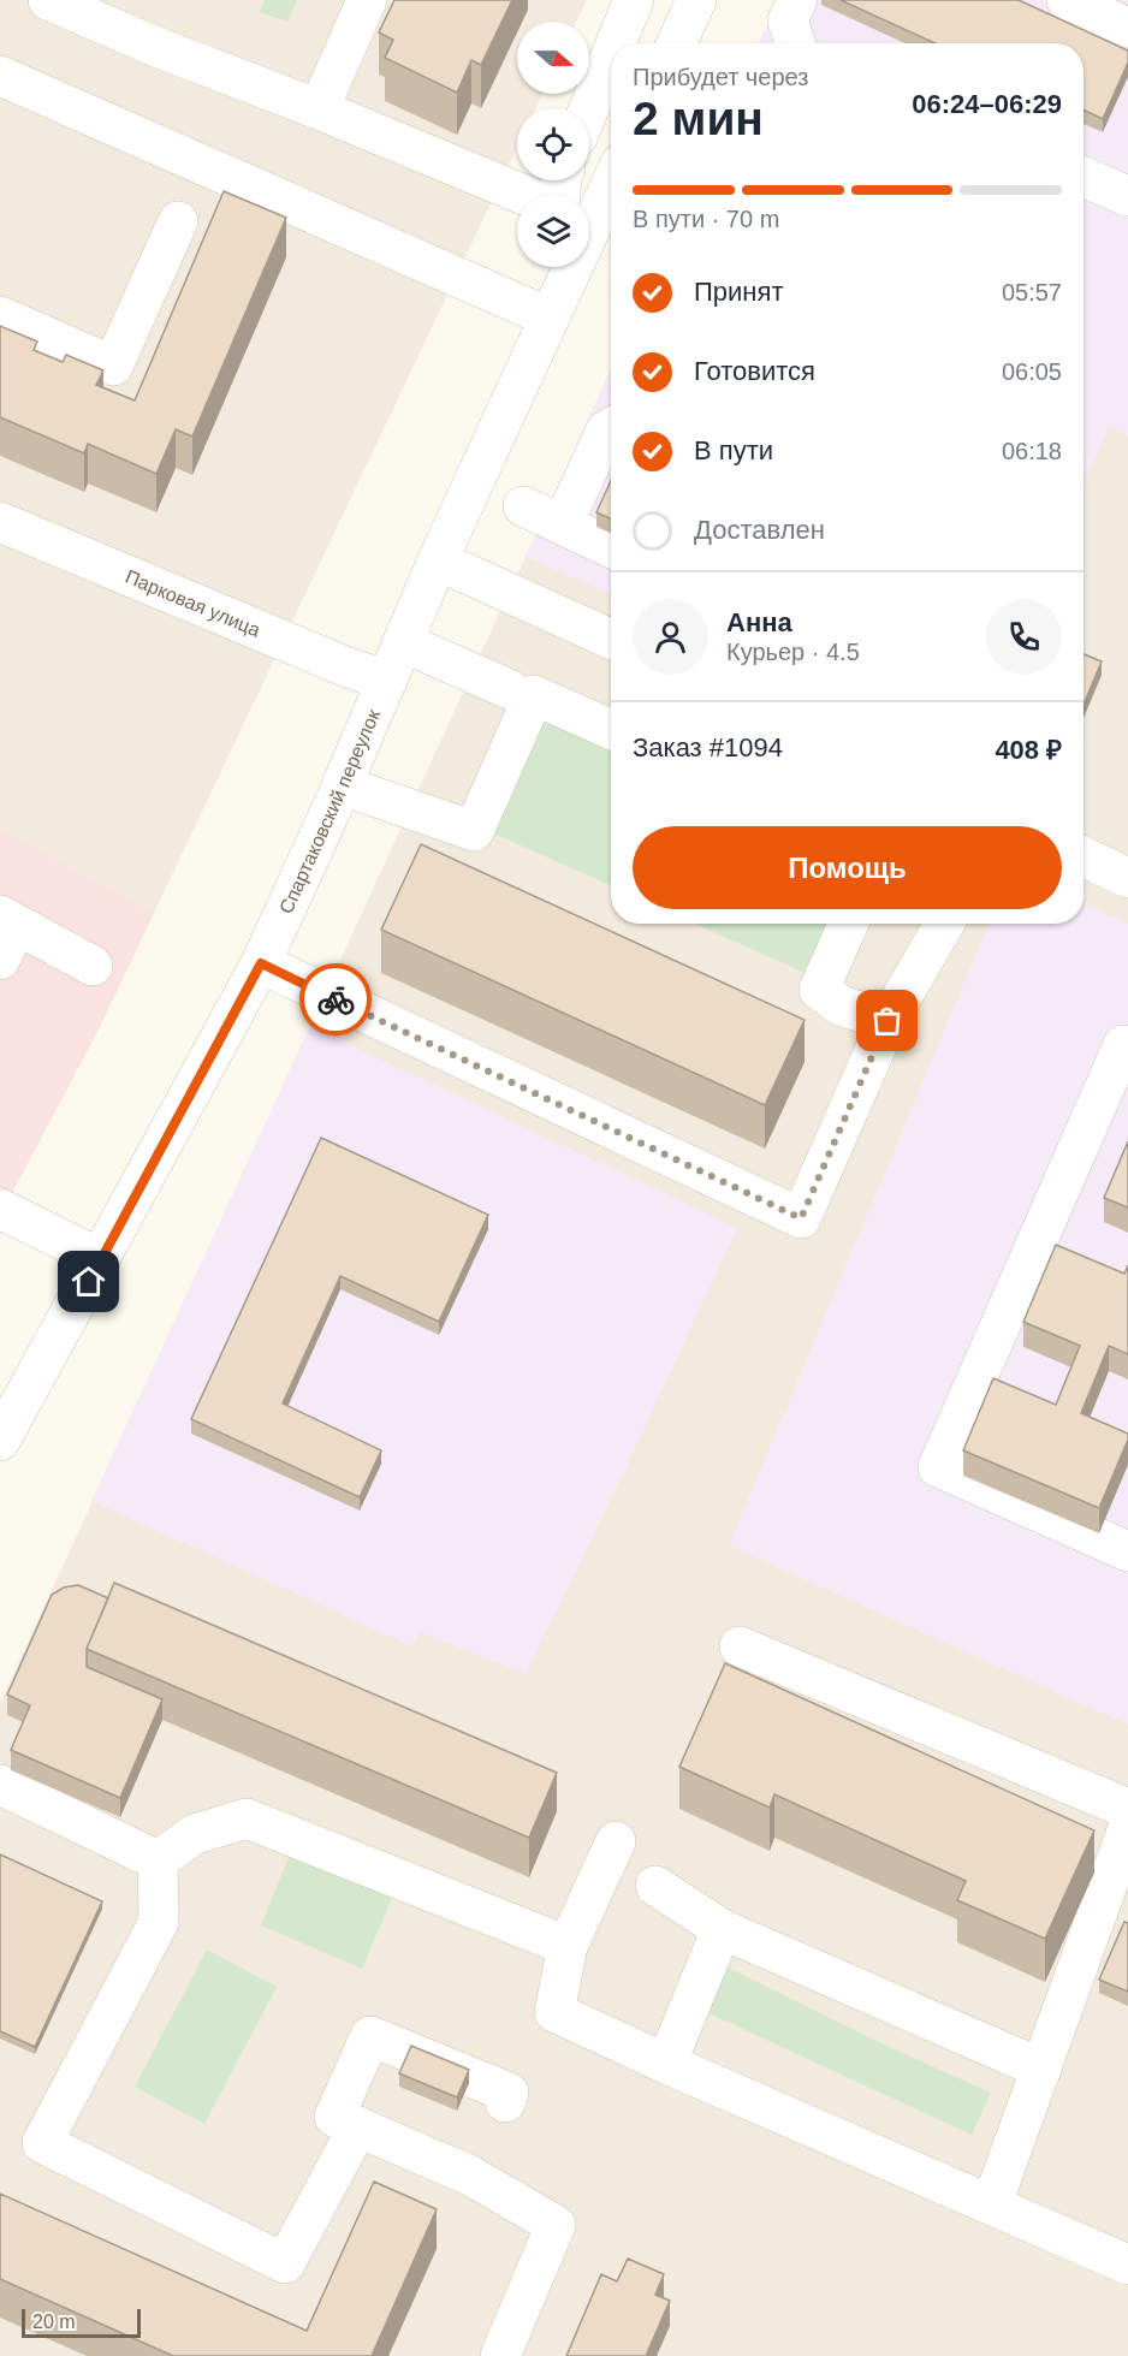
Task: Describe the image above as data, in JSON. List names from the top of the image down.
{
  "streets": {
    "street": ["Парковая улица", "Спартаковский переулок"]
  },
  "crossings": [
    ["Парковая улица", "Спартаковский переулок"]
  ],
  "scale_bar": "20 m",
  "north": "right",
  "page": {
    "heading": ["2 мин", "Прибудет через", "06:24–06:29"],
    "panel": [
      "Анна",
      "Курьер · 4.5",
      "Заказ #1094",
      "408 ₽"
    ],
    "bar": "В пути · 70 m",
    "list": [
      ["Принят", "05:57"],
      ["Готовится", "06:05"],
      ["В пути", "06:18"],
      "Доставлен"
    ],
    "buttons": "Помощь",
    "scale": "20 m"
  }
}
